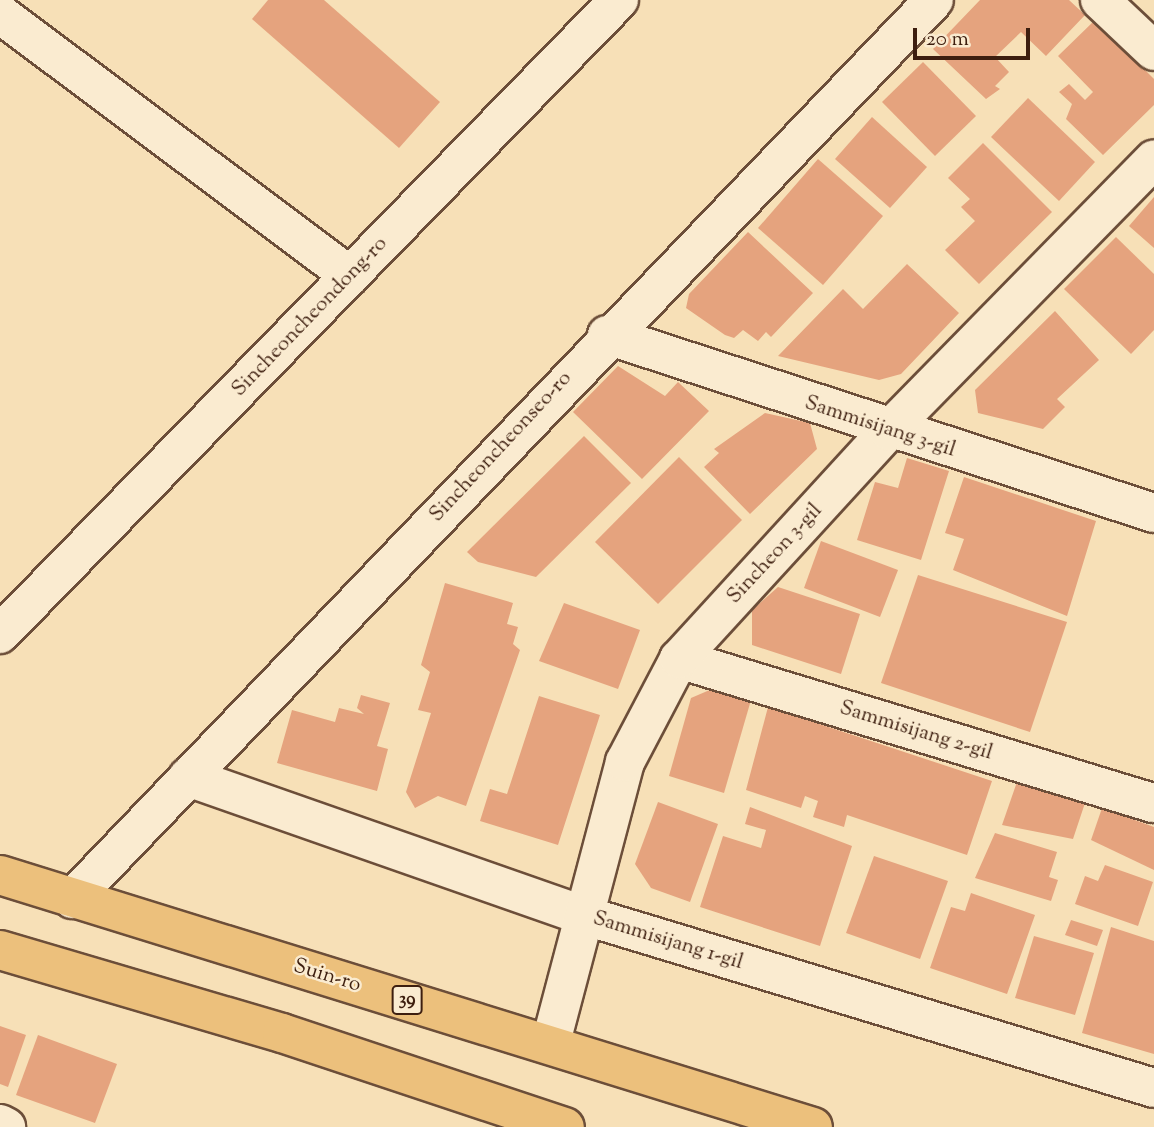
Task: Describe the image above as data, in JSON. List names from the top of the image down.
{
  "streets": {
    "main road": ["Suin-ro", "39"],
    "street": [
      "Sincheoncheondong-ro",
      "Sammisijang 3-gil",
      "Sincheoncheonseo-ro",
      "Sincheon 3-gil",
      "Sammisijang 2-gil",
      "Sammisijang 1-gil"
    ]
  },
  "crossings": [
    ["Sammisijang 3-gil", "Sincheoncheonseo-ro"],
    ["Sammisijang 3-gil", "Sincheon 3-gil"],
    ["Sincheoncheonseo-ro", "Sammisijang 1-gil"],
    ["Sincheoncheonseo-ro", "Suin-ro"],
    ["Sincheon 3-gil", "Sammisijang 2-gil"],
    ["Sincheon 3-gil", "Sammisijang 1-gil"],
    ["Sincheon 3-gil", "Suin-ro"]
  ],
  "scale_bar": "20 m"
}
